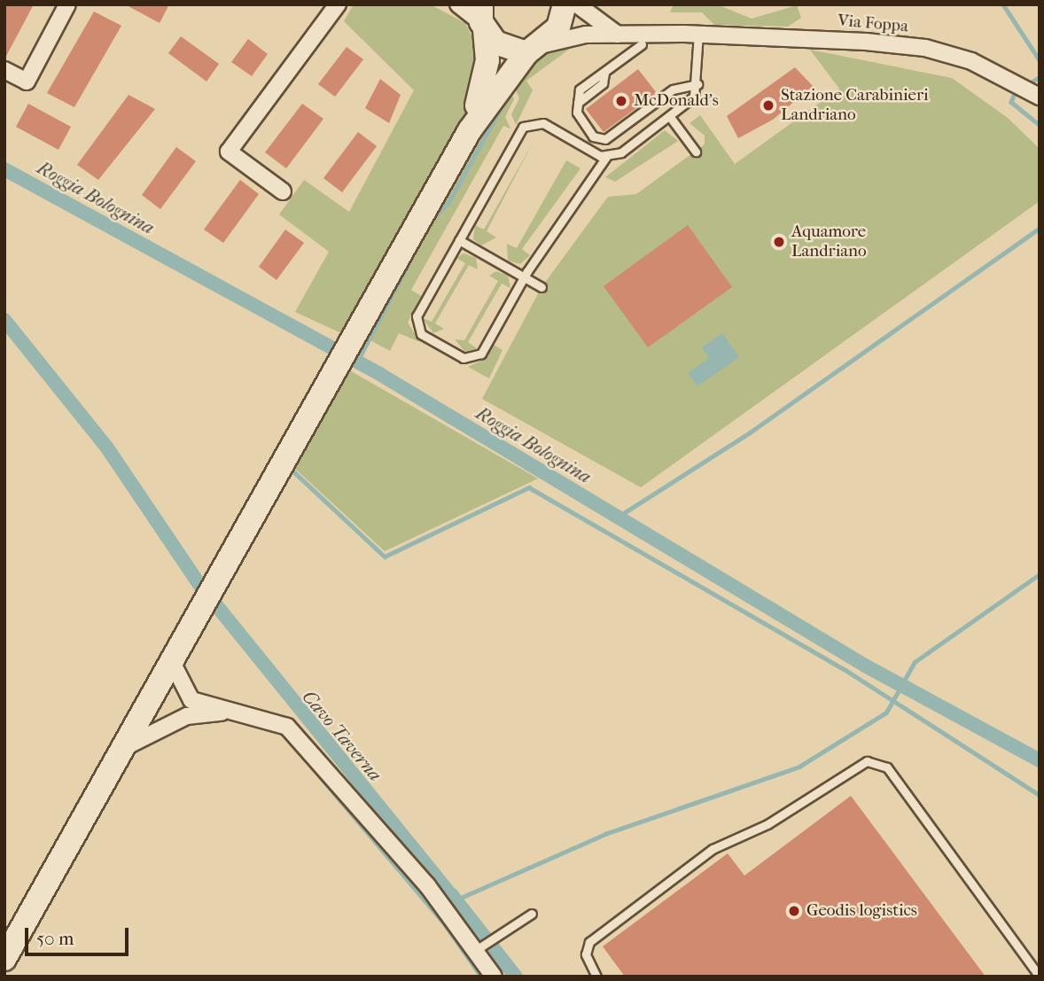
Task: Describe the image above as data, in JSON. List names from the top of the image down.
{
  "streets": {
    "street": ["Via Foppa"]
  },
  "water": ["Roggia Bolognina", "Cavo Taverna"],
  "places": [
    "McDonald's",
    "Stazione Carabinieri Landriano",
    "Aquamore Landriano",
    "Geodis logistics"
  ],
  "scale_bar": "50 m"
}
